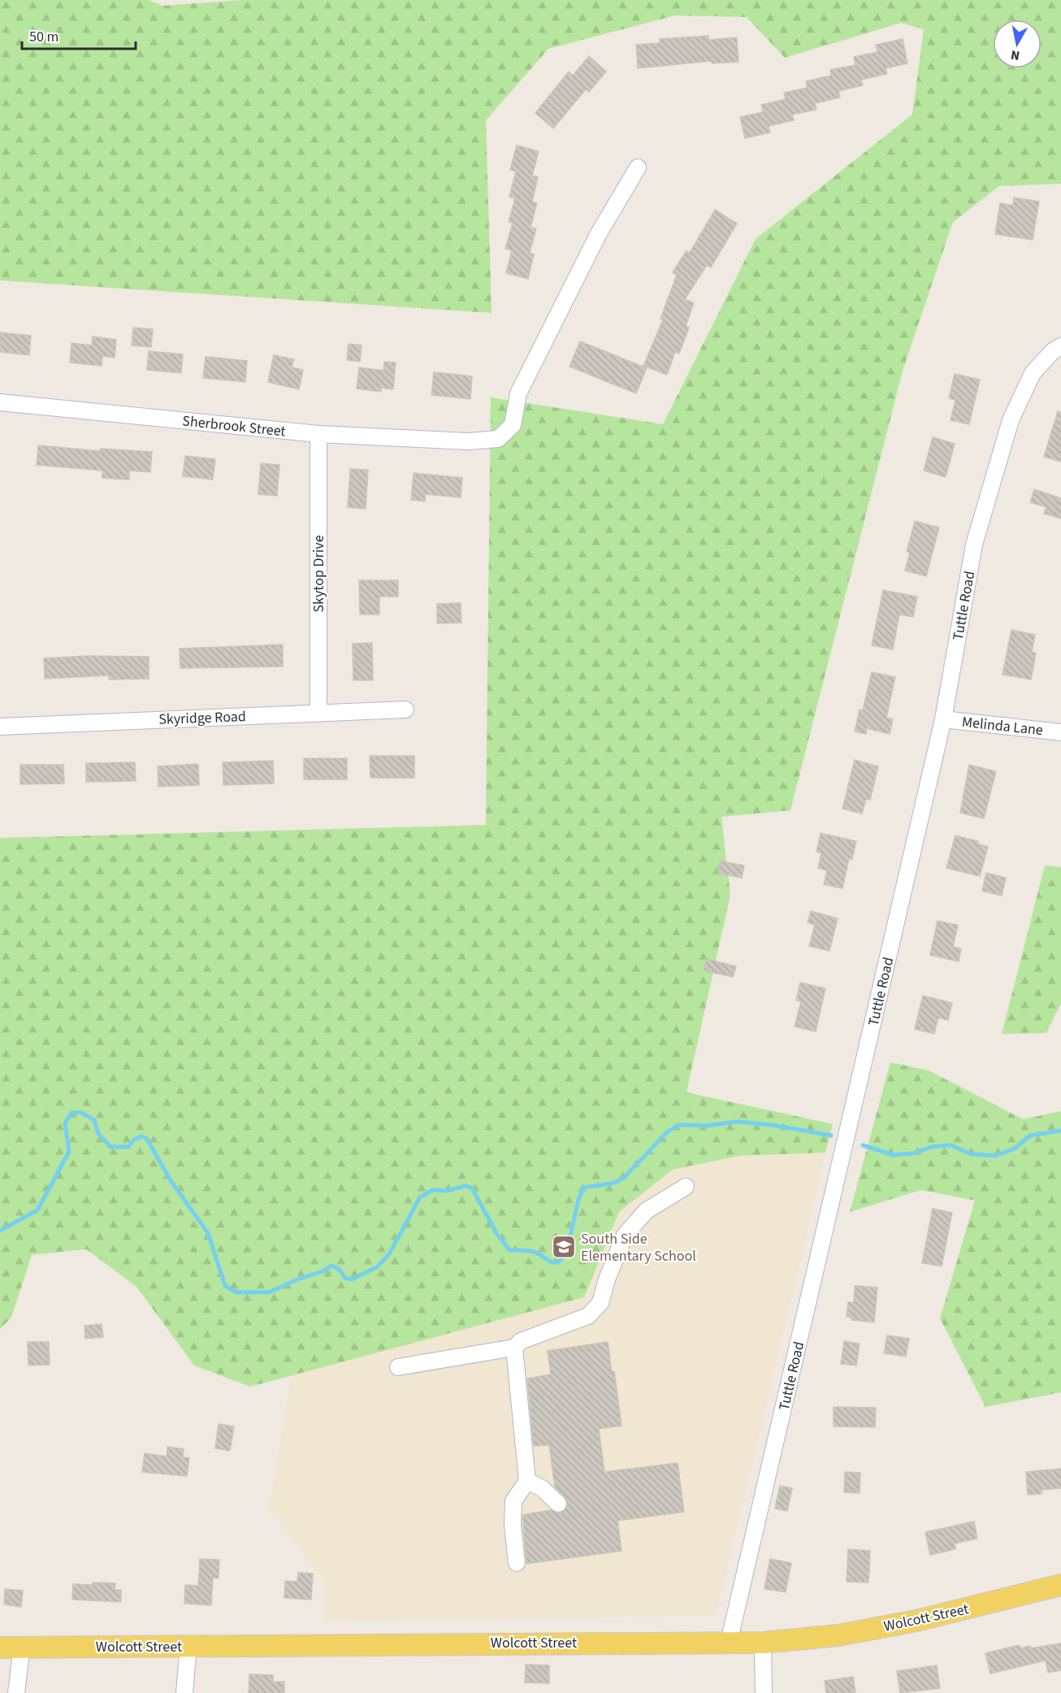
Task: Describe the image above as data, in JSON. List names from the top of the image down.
{
  "streets": {
    "main road": ["Wolcott Street"],
    "street": [
      "Sherbrook Street",
      "Skytop Drive",
      "Tuttle Road",
      "Skyridge Road",
      "Melinda Lane"
    ]
  },
  "crossings": [
    ["Sherbrook Street", "Skytop Drive"],
    ["Skytop Drive", "Skyridge Road"],
    ["Tuttle Road", "Melinda Lane"],
    ["Tuttle Road", "Wolcott Street"]
  ],
  "places": {
    "school or university": ["South Side Elementary School"]
  },
  "scale_bar": "50 m",
  "north": "bottom"
}
